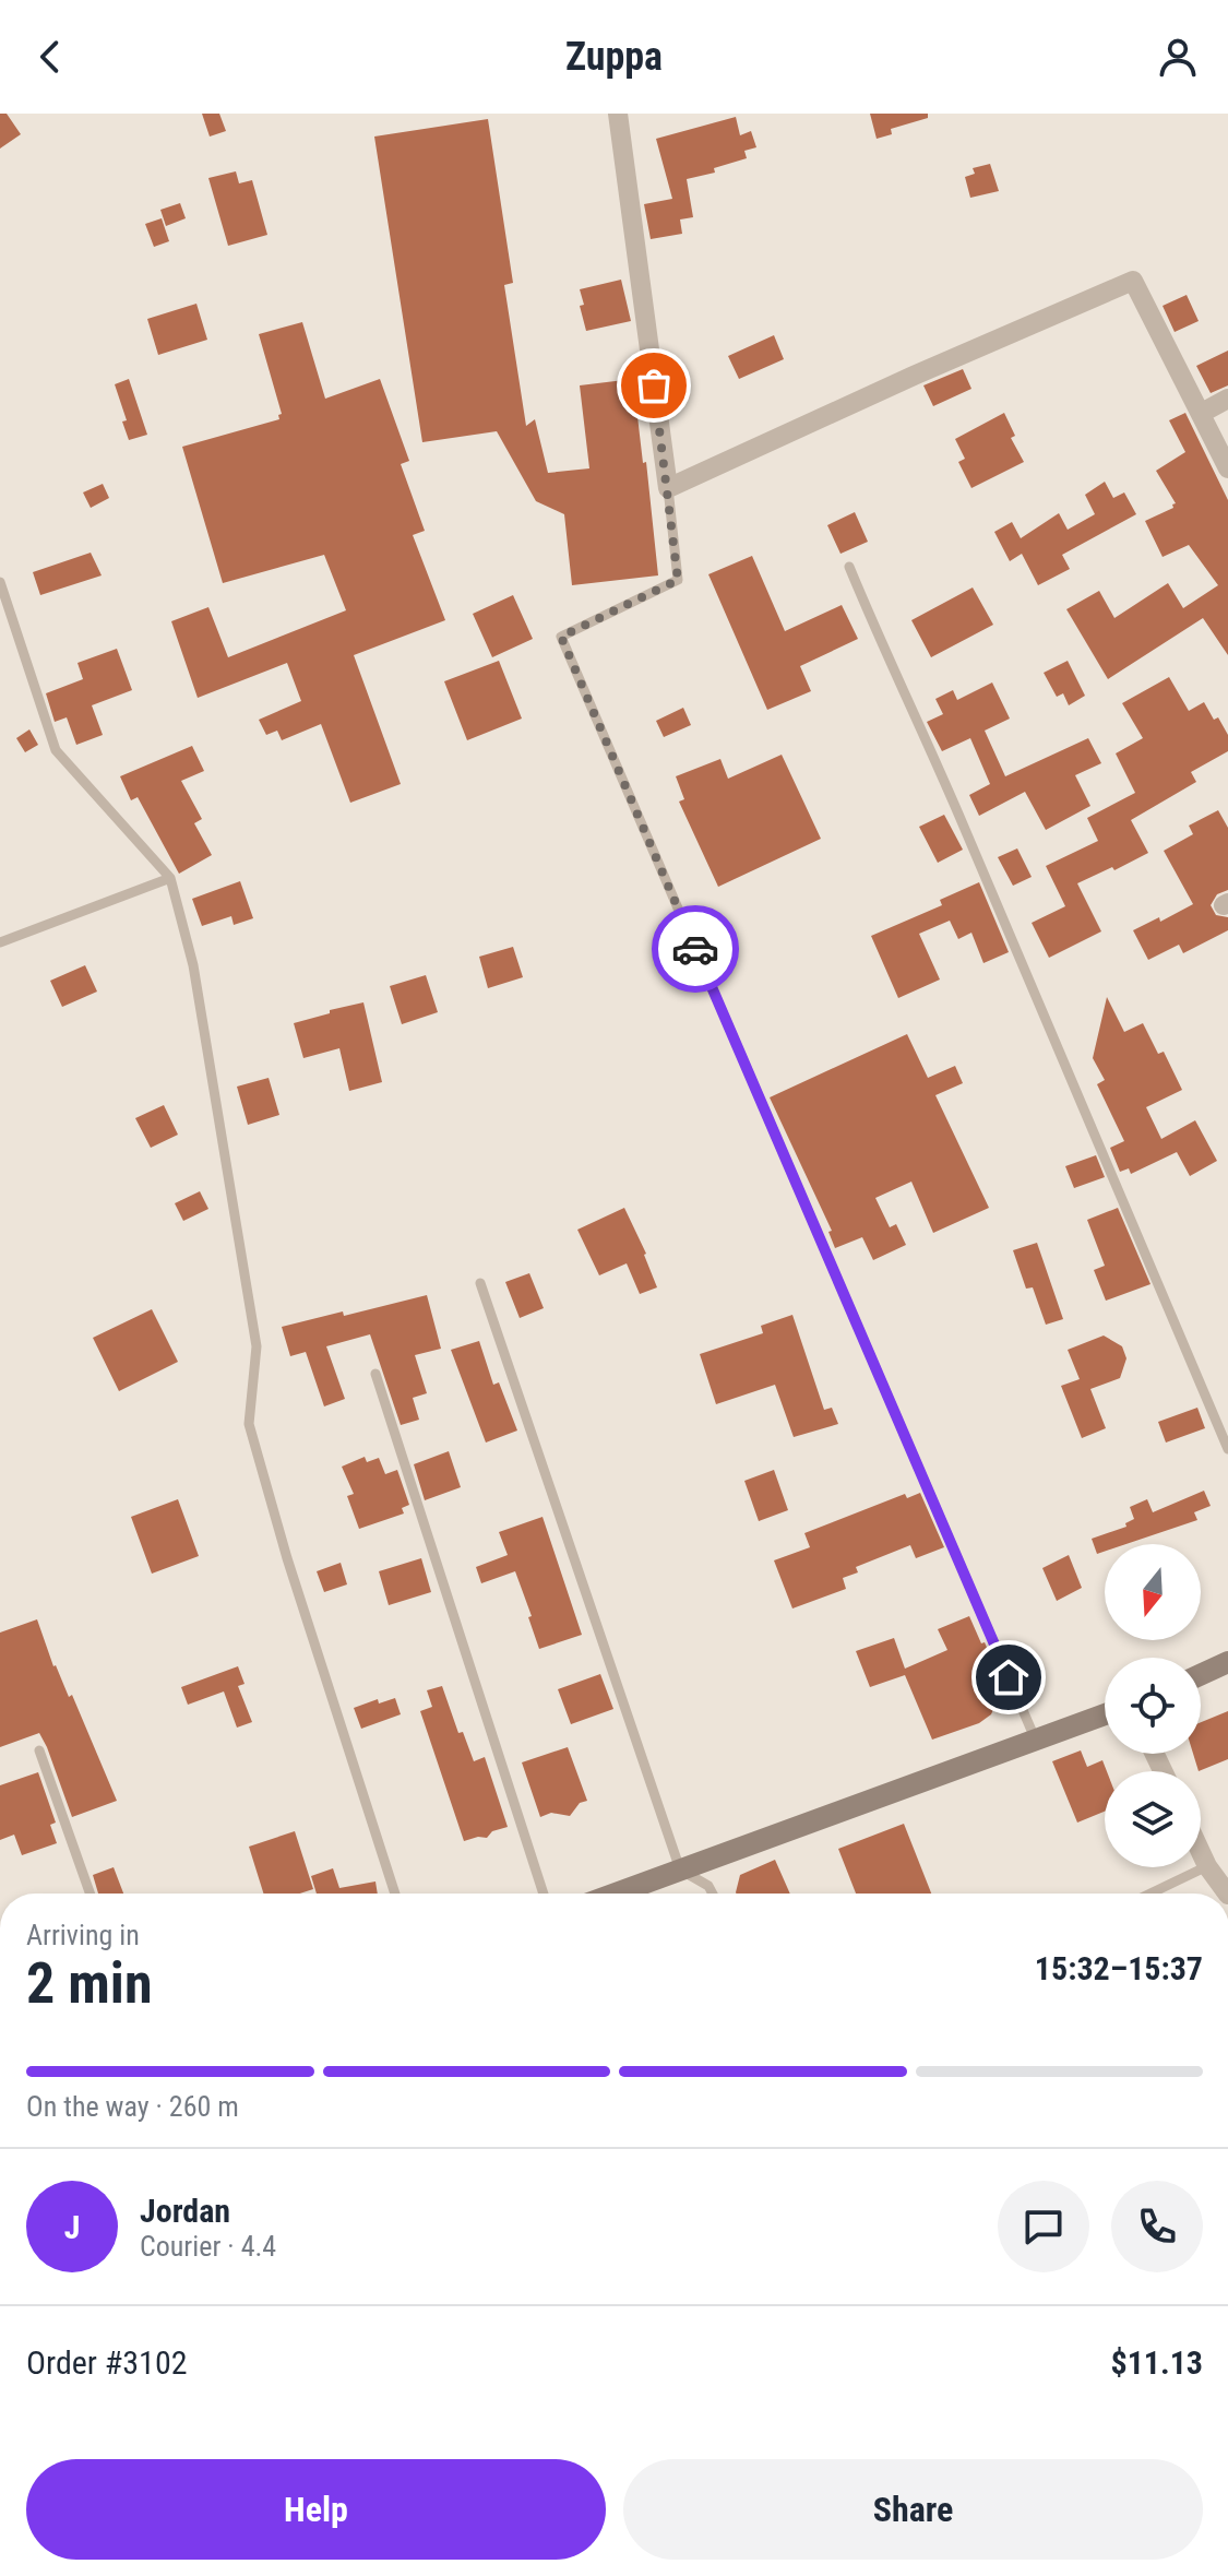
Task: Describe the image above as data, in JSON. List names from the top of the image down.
{
  "north": "bottom",
  "page": {
    "header": "Zuppa",
    "heading": ["2 min", "Arriving in", "15:32–15:37"],
    "panel": [
      "Jordan",
      "Courier · 4.4",
      "Order #3102",
      "$11.13"
    ],
    "bar": "On the way · 260 m",
    "round": "J",
    "buttons": ["Help", "Share"]
  }
}
